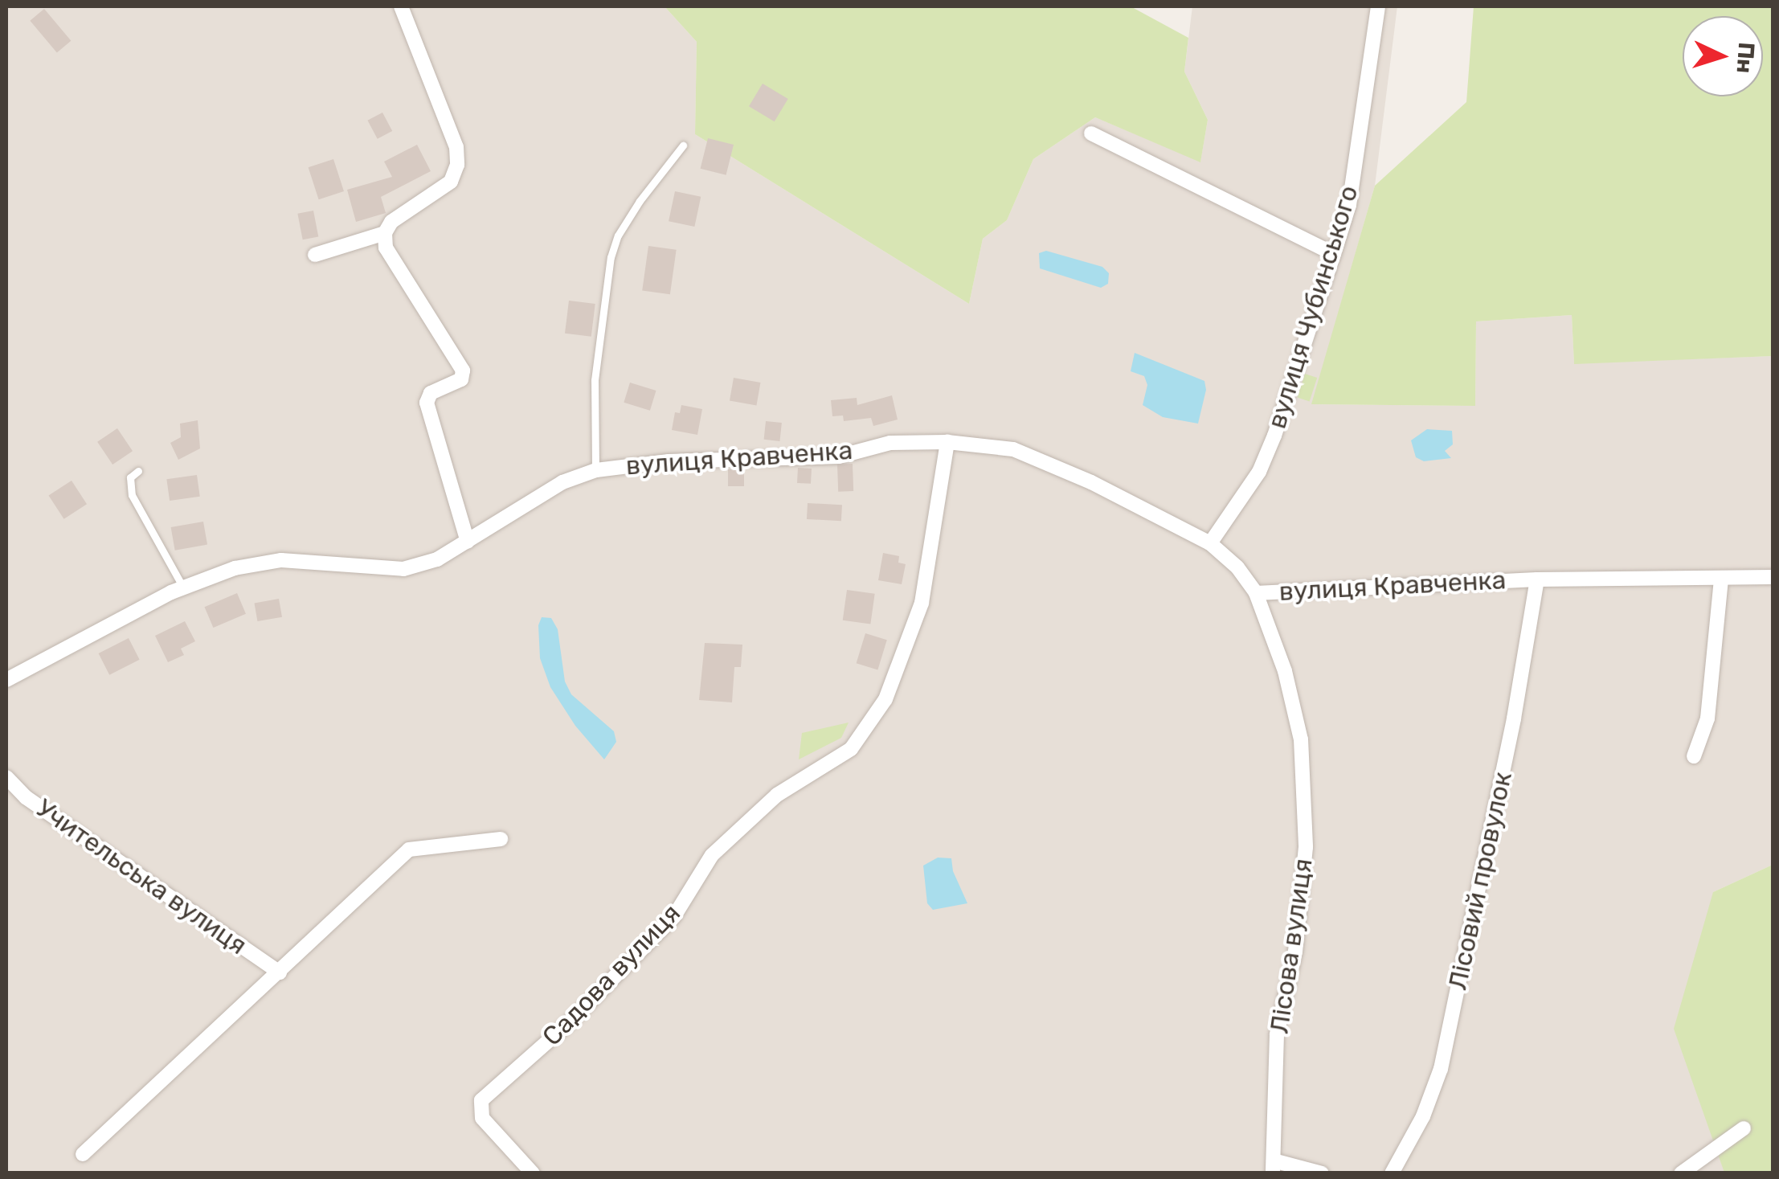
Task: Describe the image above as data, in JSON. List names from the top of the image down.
{
  "streets": {
    "street": [
      "вулиця Чубинського",
      "вулиця Кравченка",
      "Учительська вулиця",
      "Лісовий провулок",
      "Лісова вулиця",
      "Садова вулиця"
    ]
  },
  "crossings": [
    ["вулиця Чубинського", "вулиця Кравченка"],
    ["вулиця Кравченка", "Лісовий провулок"],
    ["вулиця Кравченка", "Лісова вулиця"],
    ["вулиця Кравченка", "Садова вулиця"]
  ],
  "north": "right"
}
